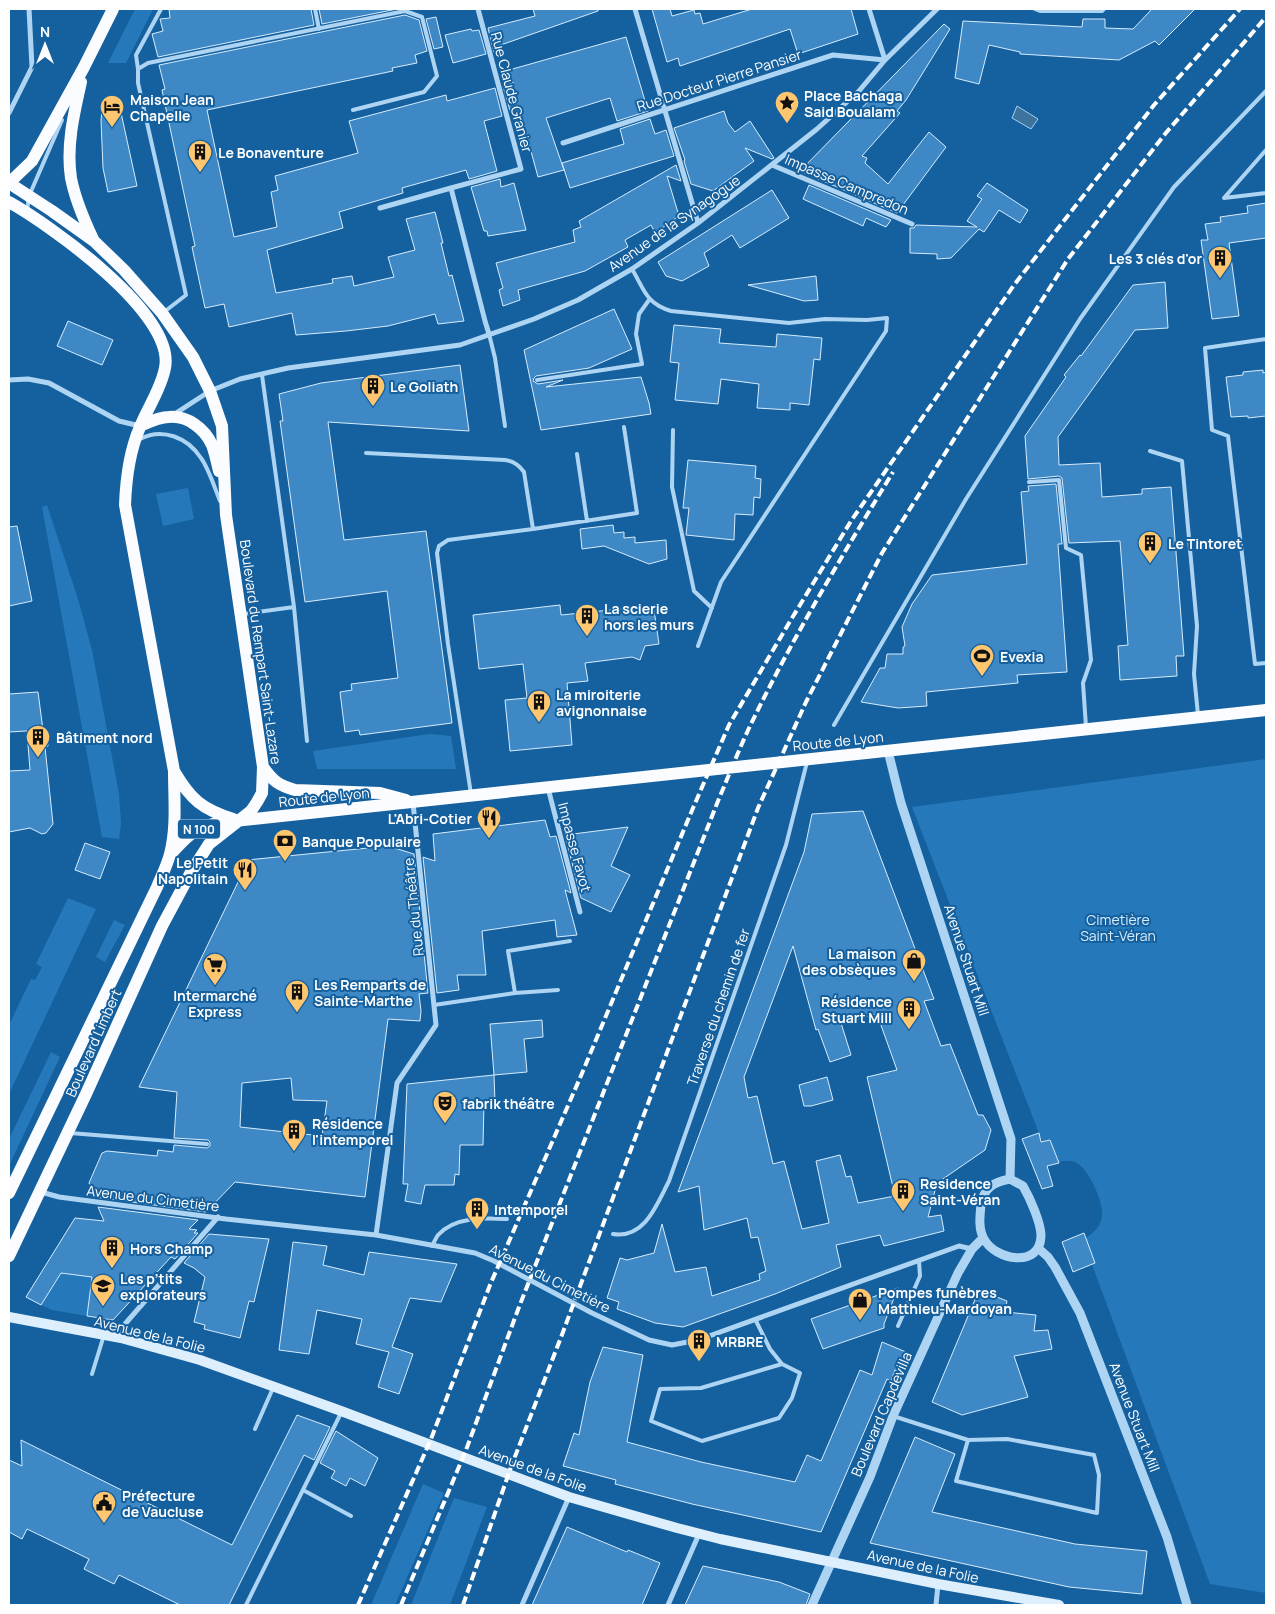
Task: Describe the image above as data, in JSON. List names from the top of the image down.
{
  "streets": {
    "main road": [
      "Boulevard du Rempart Saint-Lazare",
      "Route de Lyon",
      "N 100",
      "Boulevard Limbert",
      "Avenue de la Folie"
    ],
    "street": [
      "Rue Docteur Pierre Pansier",
      "Rue Claude Granier",
      "Impasse Campredon",
      "Avenue de la Synagogue",
      "Impasse Favot",
      "Rue du Théâtre",
      "Avenue Stuart Mill",
      "Avenue du Cimetière",
      "Boulevard Capdevilla"
    ],
    "lane": ["Traverse du chemin de fer"]
  },
  "crossings": [
    ["Rue Docteur Pierre Pansier", "Avenue de la Synagogue"],
    ["Impasse Campredon", "Avenue de la Synagogue"],
    ["Avenue de la Synagogue", "Boulevard du Rempart Saint-Lazare"],
    ["Boulevard du Rempart Saint-Lazare", "Route de Lyon"],
    ["Boulevard du Rempart Saint-Lazare", "Boulevard Limbert"],
    ["Route de Lyon", "Impasse Favot"],
    ["Route de Lyon", "Rue du Théâtre"],
    ["Route de Lyon", "Avenue Stuart Mill"],
    ["Route de Lyon", "Traverse du chemin de fer"],
    ["Route de Lyon", "Boulevard Limbert"],
    ["Rue du Théâtre", "Avenue du Cimetière"],
    ["Avenue Stuart Mill", "Boulevard Capdevilla"],
    ["Boulevard Limbert", "Avenue du Cimetière"],
    ["Avenue du Cimetière", "Boulevard Capdevilla"],
    ["Avenue de la Folie", "Boulevard Capdevilla"]
  ],
  "parks": ["Cimetière Saint-Véran"],
  "places": {
    "place": ["Place Bachaga Said Boualam"],
    "hotel": ["Maison Jean Chapelle"],
    "building": [
      "Le Bonaventure",
      "Les 3 clés d'or",
      "Le Goliath",
      "Le Tintoret",
      "La scierie hors les murs",
      "La miroiterie avignonnaise",
      "Bâtiment nord",
      "Les Remparts de Sainte-Marthe",
      "Résidence Stuart Mill",
      "Résidence l'intemporel",
      "Residence Saint-Véran",
      "Intemporel",
      "Hors Champ",
      "MRBRE"
    ],
    "sports": ["Evexia"],
    "restaurant": ["L'Abri-Cotier", "Le Petit Napolitain"],
    "bank": ["Banque Populaire"],
    "shop": ["La maison des obsèques", "Pompes funèbres Matthieu-Mardoyan"],
    "supermarket": ["Intermarché Express"],
    "theatre": ["fabrik théâtre"],
    "school or university": ["Les p’tits explorateurs"],
    "public building": ["Préfecture de Vaucluse"]
  },
  "north": "top"
}
